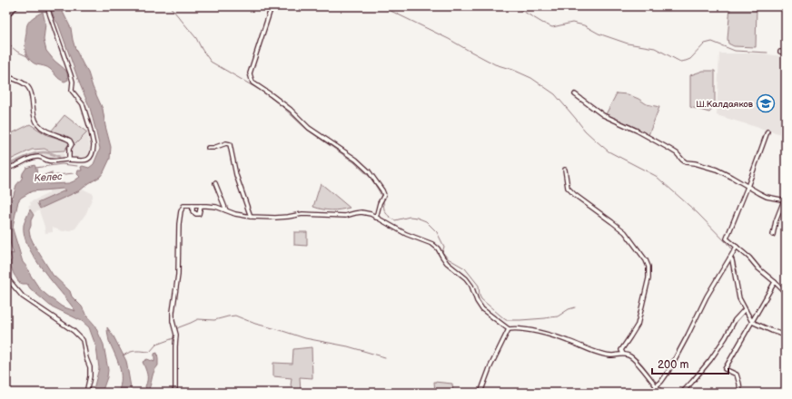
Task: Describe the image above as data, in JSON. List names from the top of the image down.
{
  "water": ["Келес"],
  "places": {
    "school or university": ["Ш.Калдаяков"]
  },
  "scale_bar": "200 m"
}
